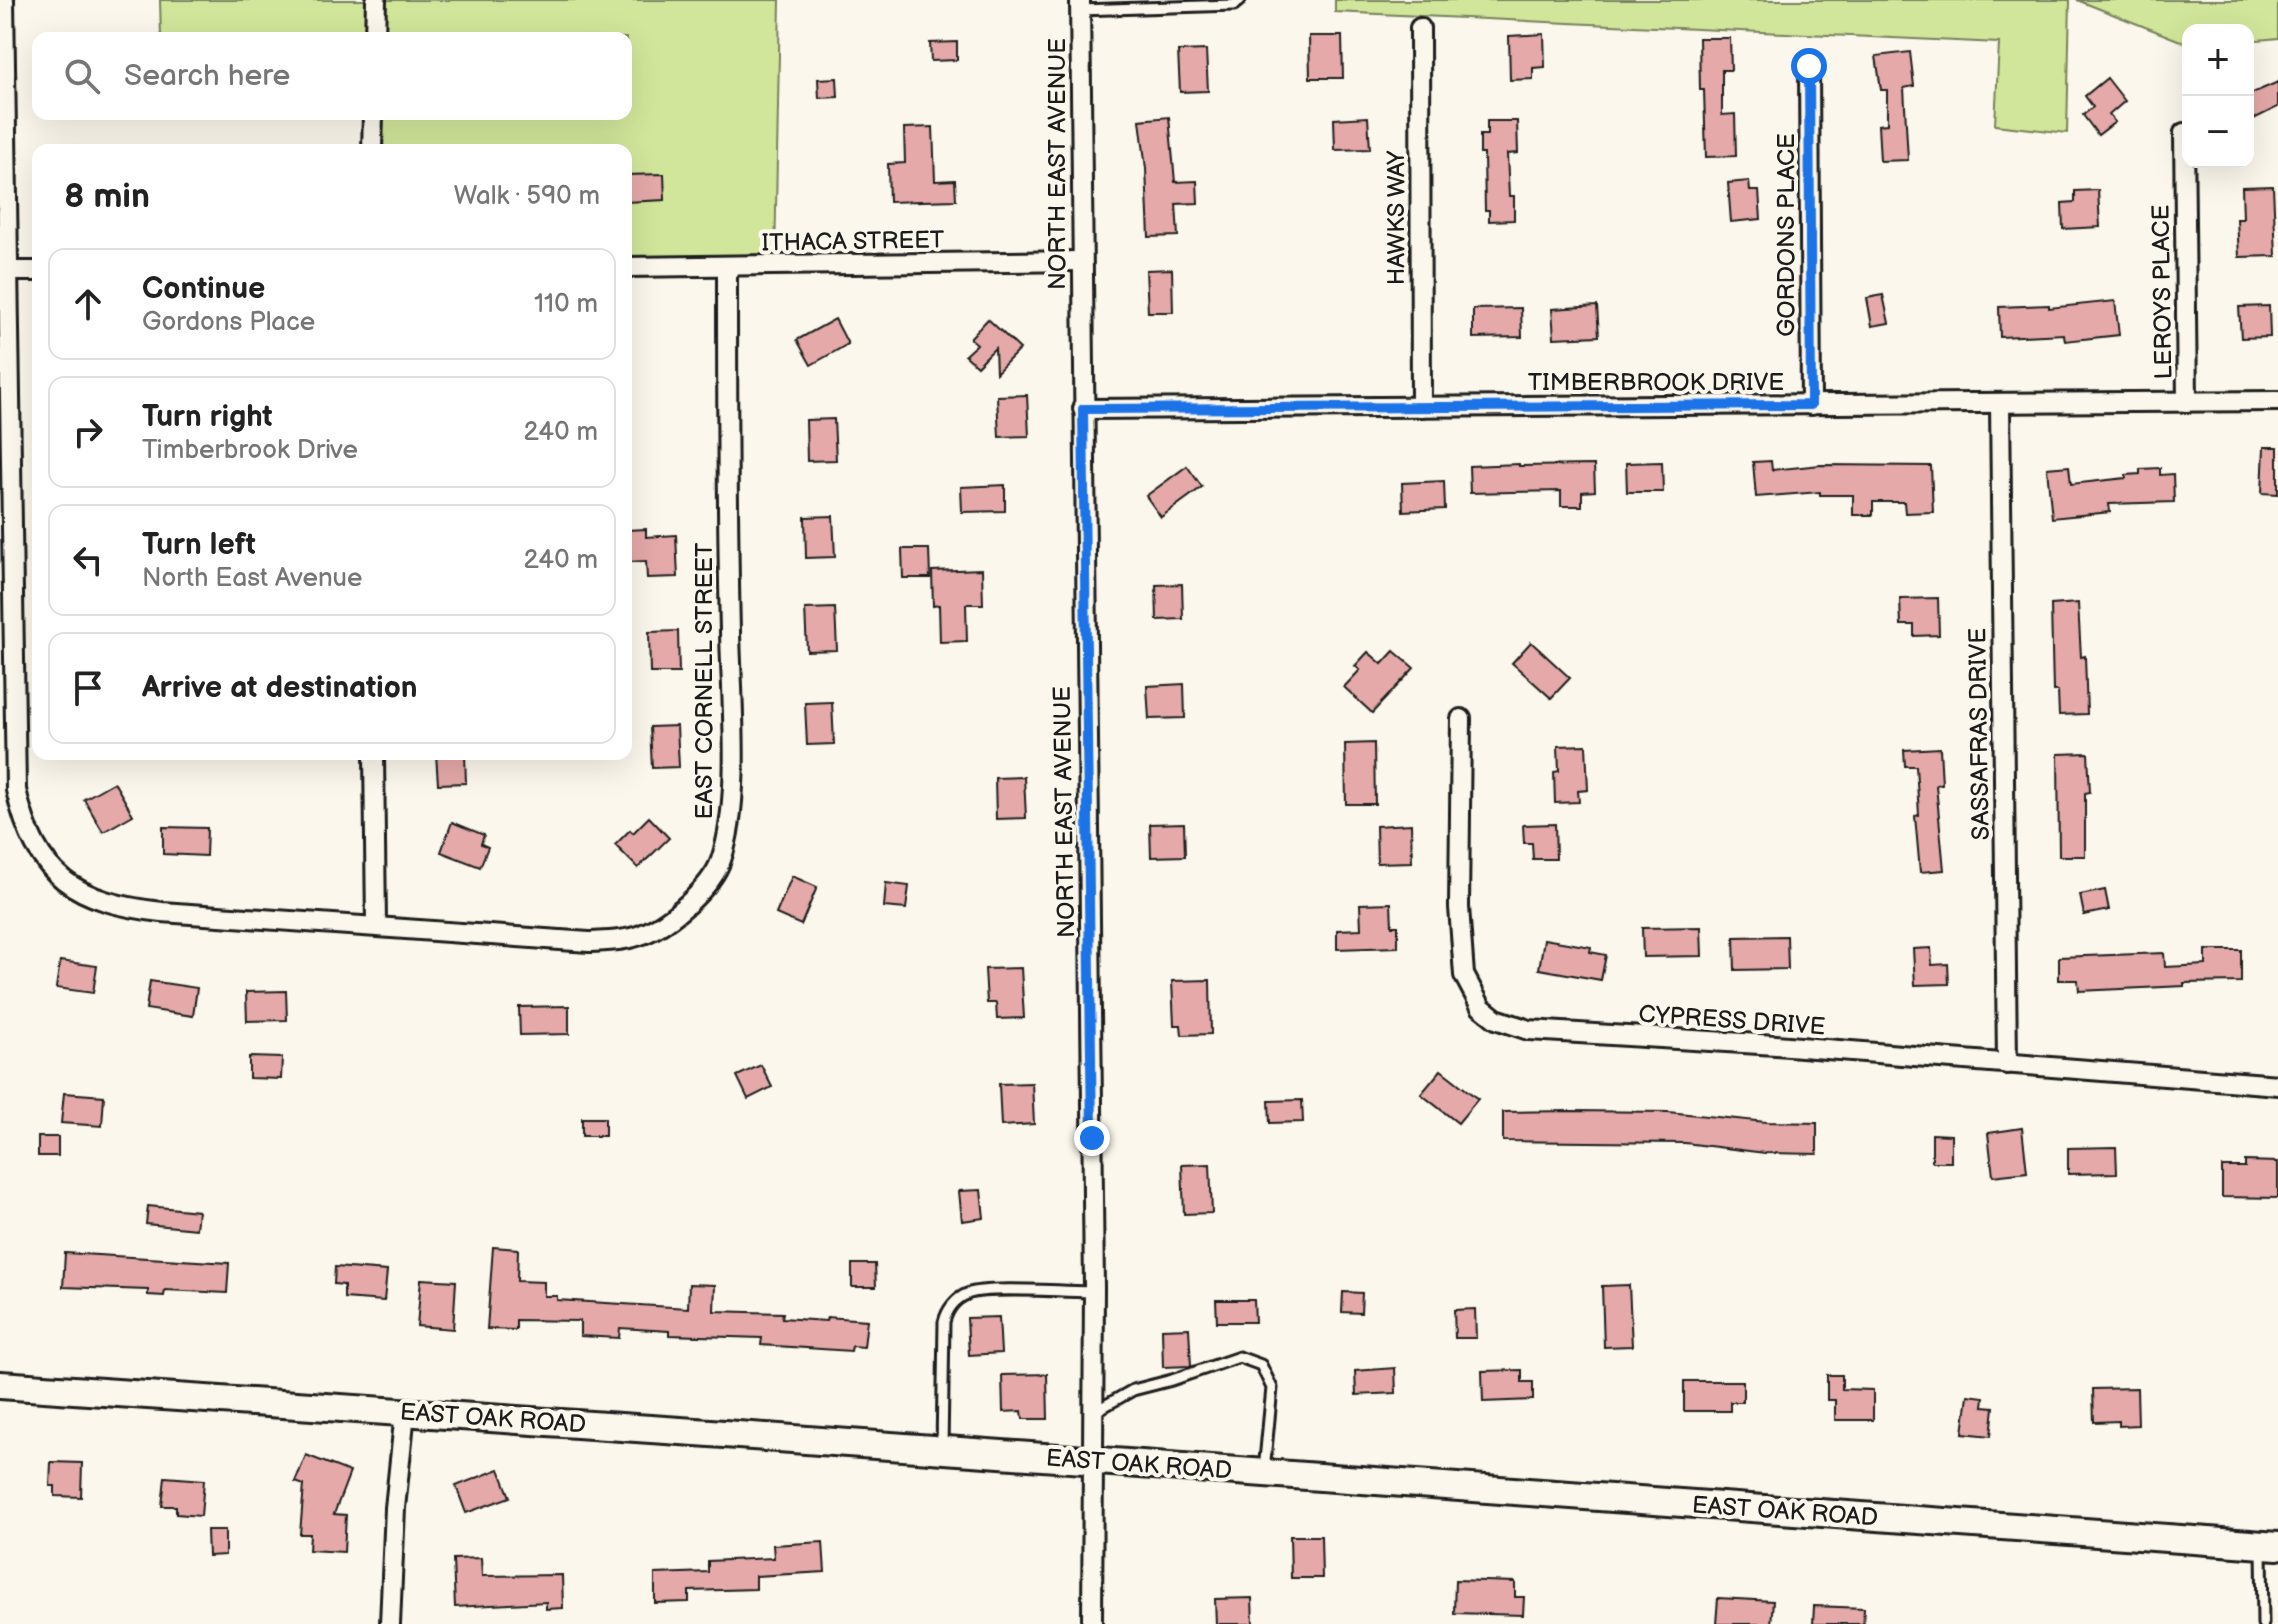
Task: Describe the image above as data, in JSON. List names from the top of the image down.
{
  "streets": {
    "street": [
      "NORTH EAST AVENUE",
      "HAWKS WAY",
      "GORDONS PLACE",
      "ITHACA STREET",
      "LEROYS PLACE",
      "TIMBERBROOK DRIVE",
      "EAST CORNELL STREET",
      "SASSAFRAS DRIVE",
      "CYPRESS DRIVE",
      "EAST OAK ROAD"
    ]
  },
  "crossings": [
    ["NORTH EAST AVENUE", "ITHACA STREET"],
    ["NORTH EAST AVENUE", "TIMBERBROOK DRIVE"],
    ["NORTH EAST AVENUE", "EAST OAK ROAD"],
    ["HAWKS WAY", "TIMBERBROOK DRIVE"],
    ["GORDONS PLACE", "TIMBERBROOK DRIVE"],
    ["ITHACA STREET", "EAST CORNELL STREET"],
    ["LEROYS PLACE", "TIMBERBROOK DRIVE"],
    ["TIMBERBROOK DRIVE", "SASSAFRAS DRIVE"],
    ["SASSAFRAS DRIVE", "CYPRESS DRIVE"]
  ],
  "page": {
    "map_buttons": ["+", "−"],
    "search": "Search here",
    "heading": ["8 min", "Walk · 590 m"],
    "list": [
      ["Continue", "Gordons Place", "110 m"],
      ["Turn right", "Timberbrook Drive", "240 m"],
      ["Turn left", "North East Avenue", "240 m"],
      "Arrive at destination"
    ]
  }
}
